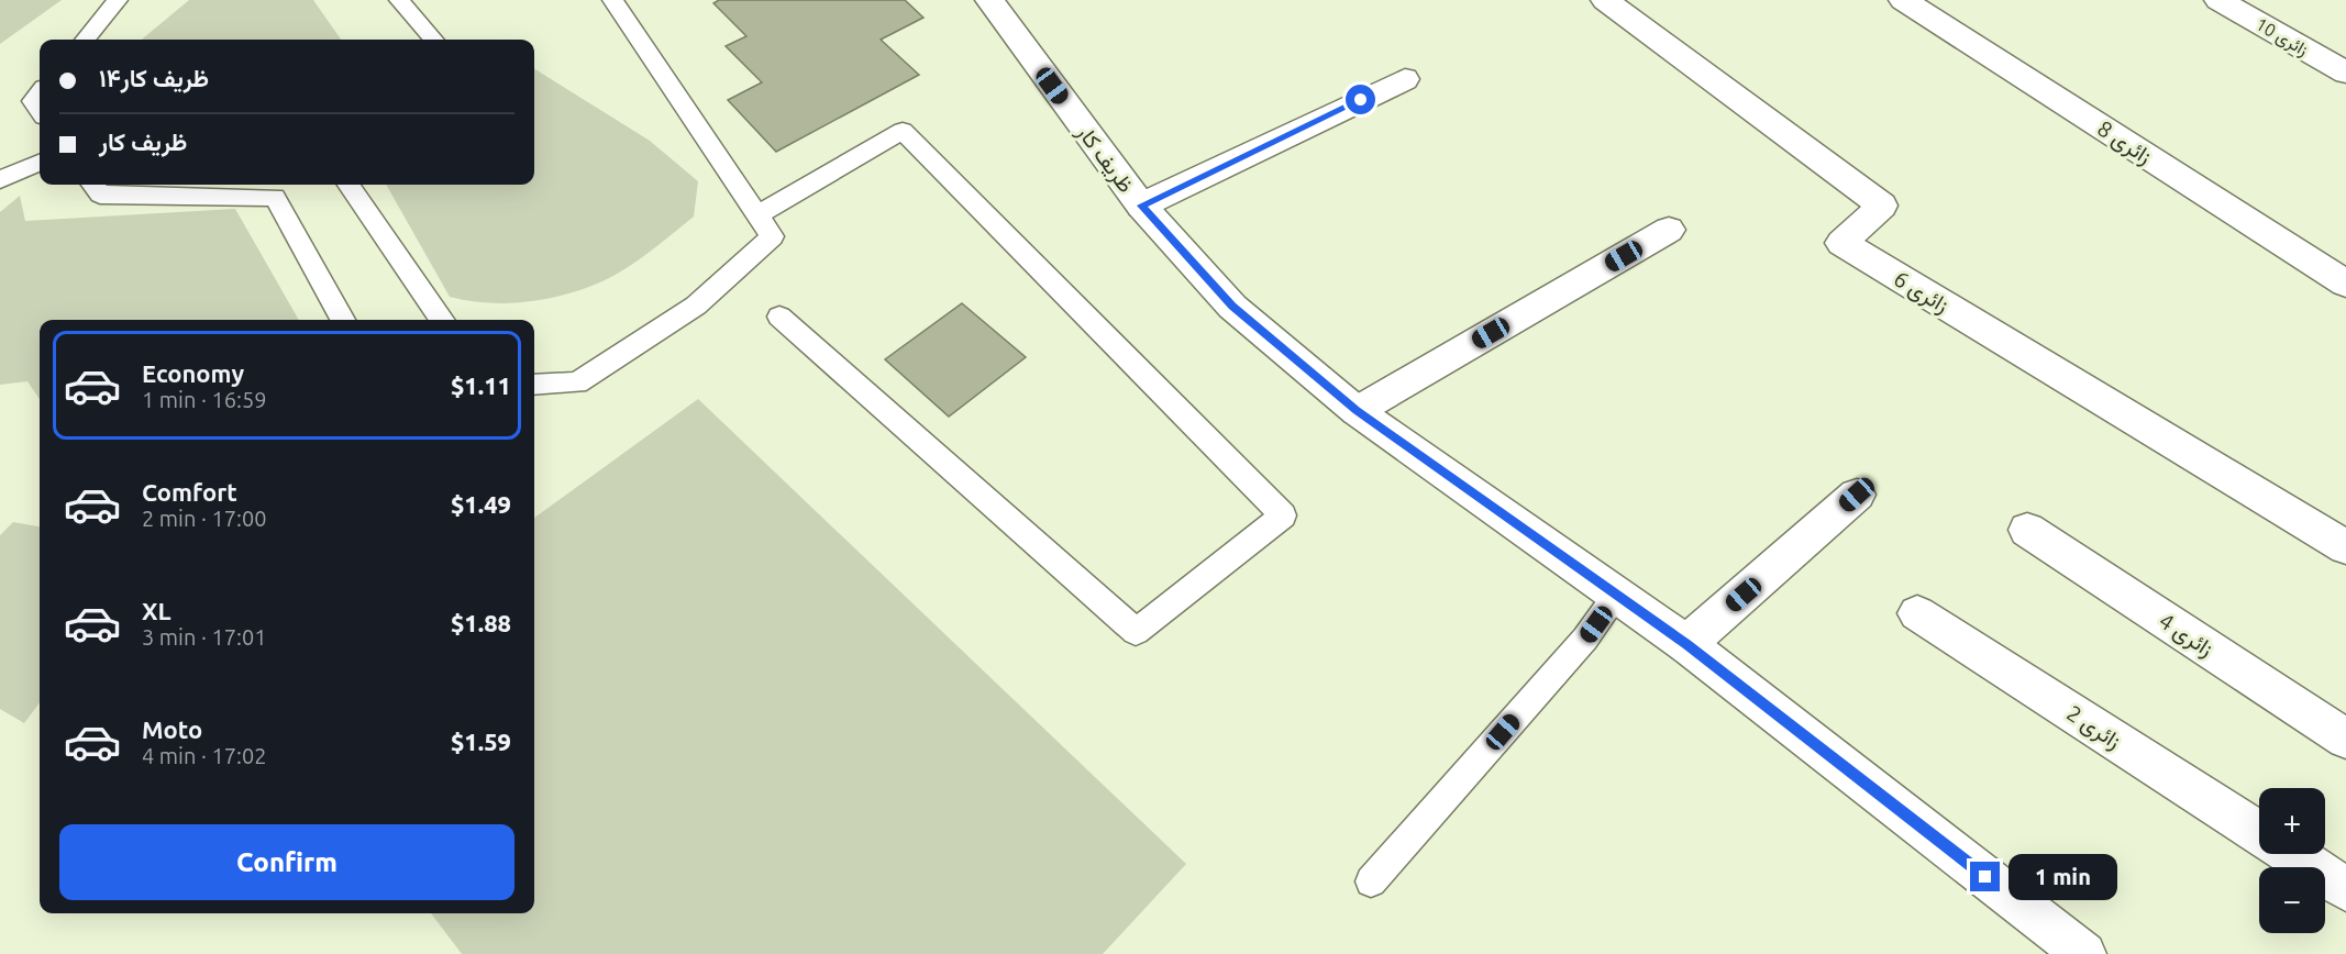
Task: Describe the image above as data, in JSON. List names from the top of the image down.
{
  "streets": {
    "street": [
      "10 زائری",
      "8 زائری",
      "ظریف کار",
      "6 زائری",
      "زائری 4",
      "زائری 2"
    ]
  },
  "page": {
    "banner": ["ظریف کار۱۴", "ظریف کار"],
    "list": [
      {
        "name": "Economy",
        "note": "1 min · 16:59",
        "value": "$1.11"
      },
      {
        "name": "Comfort",
        "note": "2 min · 17:00",
        "value": "$1.49"
      },
      {
        "name": "XL",
        "note": "3 min · 17:01",
        "value": "$1.88"
      },
      {
        "name": "Moto",
        "note": "4 min · 17:02",
        "value": "$1.59"
      }
    ],
    "map_buttons": ["+", "−"],
    "buttons": "Confirm",
    "bubble": "1 min"
  }
}
